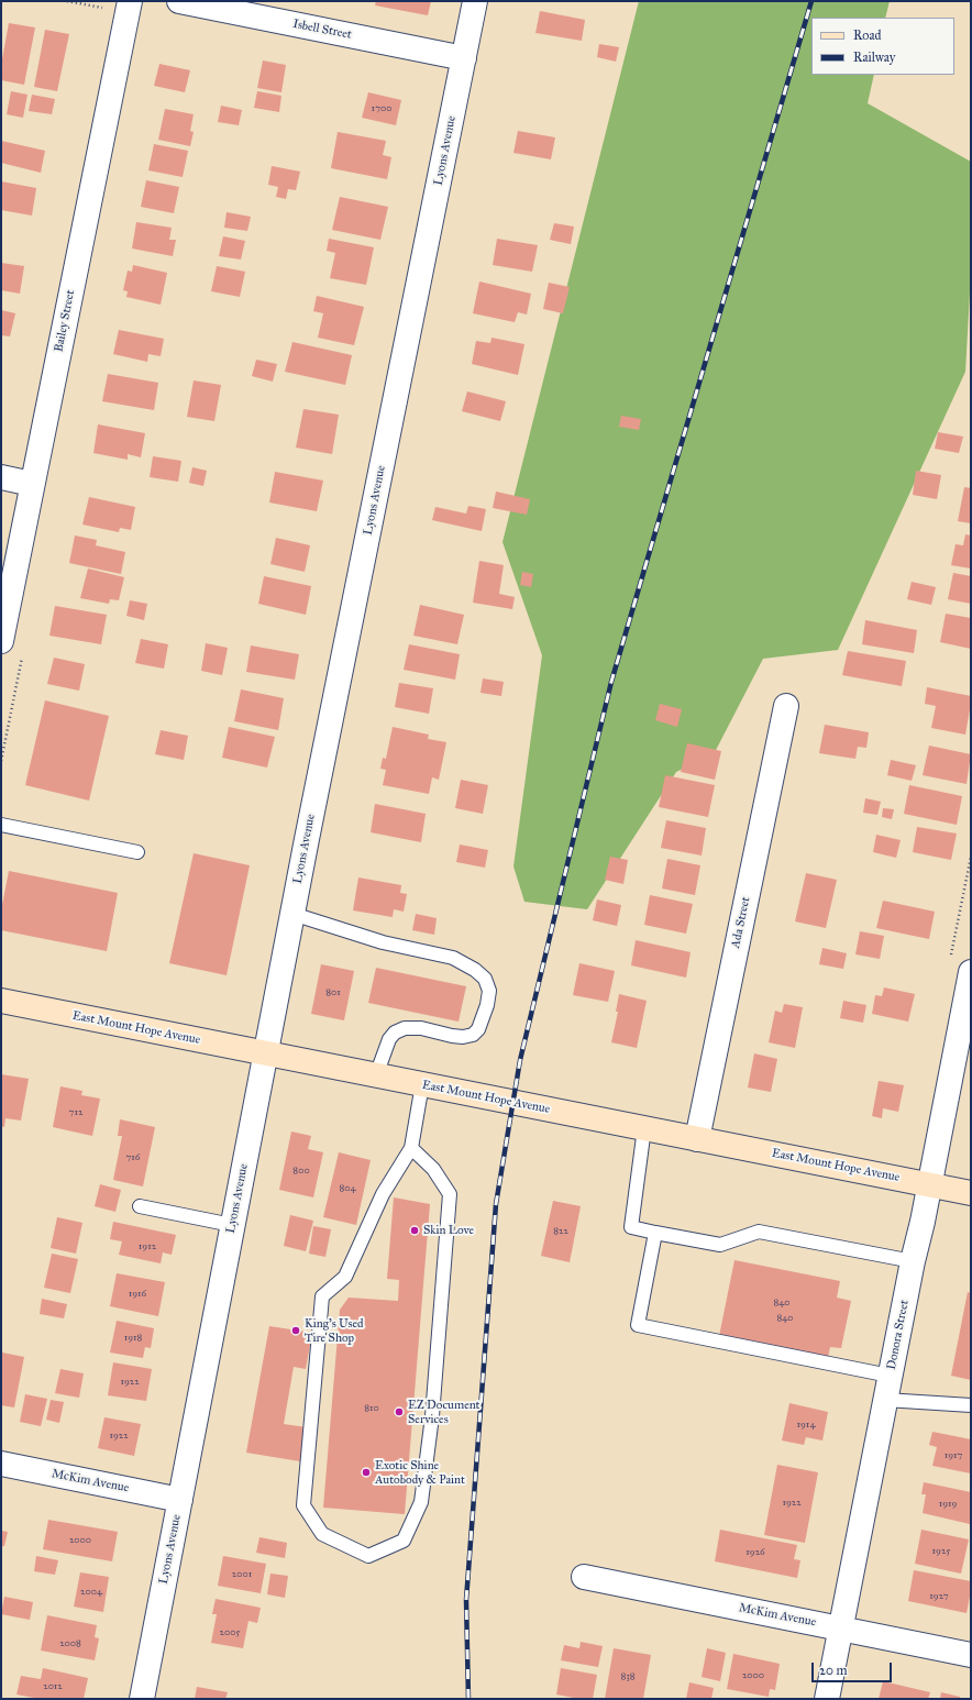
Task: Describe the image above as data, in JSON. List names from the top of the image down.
{
  "streets": {
    "street": [
      "Isbell Street",
      "Lyons Avenue",
      "Bailey Street",
      "Ada Street",
      "East Mount Hope Avenue",
      "Donora Street",
      "McKim Avenue"
    ]
  },
  "crossings": [
    ["Isbell Street", "Lyons Avenue"],
    ["Lyons Avenue", "East Mount Hope Avenue"],
    ["Lyons Avenue", "McKim Avenue"],
    ["Ada Street", "East Mount Hope Avenue"],
    ["East Mount Hope Avenue", "Donora Street"],
    ["Donora Street", "McKim Avenue"]
  ],
  "places": [
    "Skin Love",
    "King's Used Tire Shop",
    "EZ Document Services",
    "Exotic Shine Autobody & Paint"
  ],
  "house_numbers": [
    "1700",
    "801",
    "712",
    "716",
    "800",
    "804",
    "822",
    "1912",
    "1916",
    "840",
    "840",
    "1918",
    "1922",
    "810",
    "1914",
    "1922",
    "1917",
    "1922",
    "1919",
    "2000",
    "1925",
    "1926",
    "2001",
    "2004",
    "1927",
    "2005",
    "2008",
    "2000",
    "838",
    "2012"
  ],
  "legend": ["Road", "Railway"],
  "scale_bar": "20 m"
}
